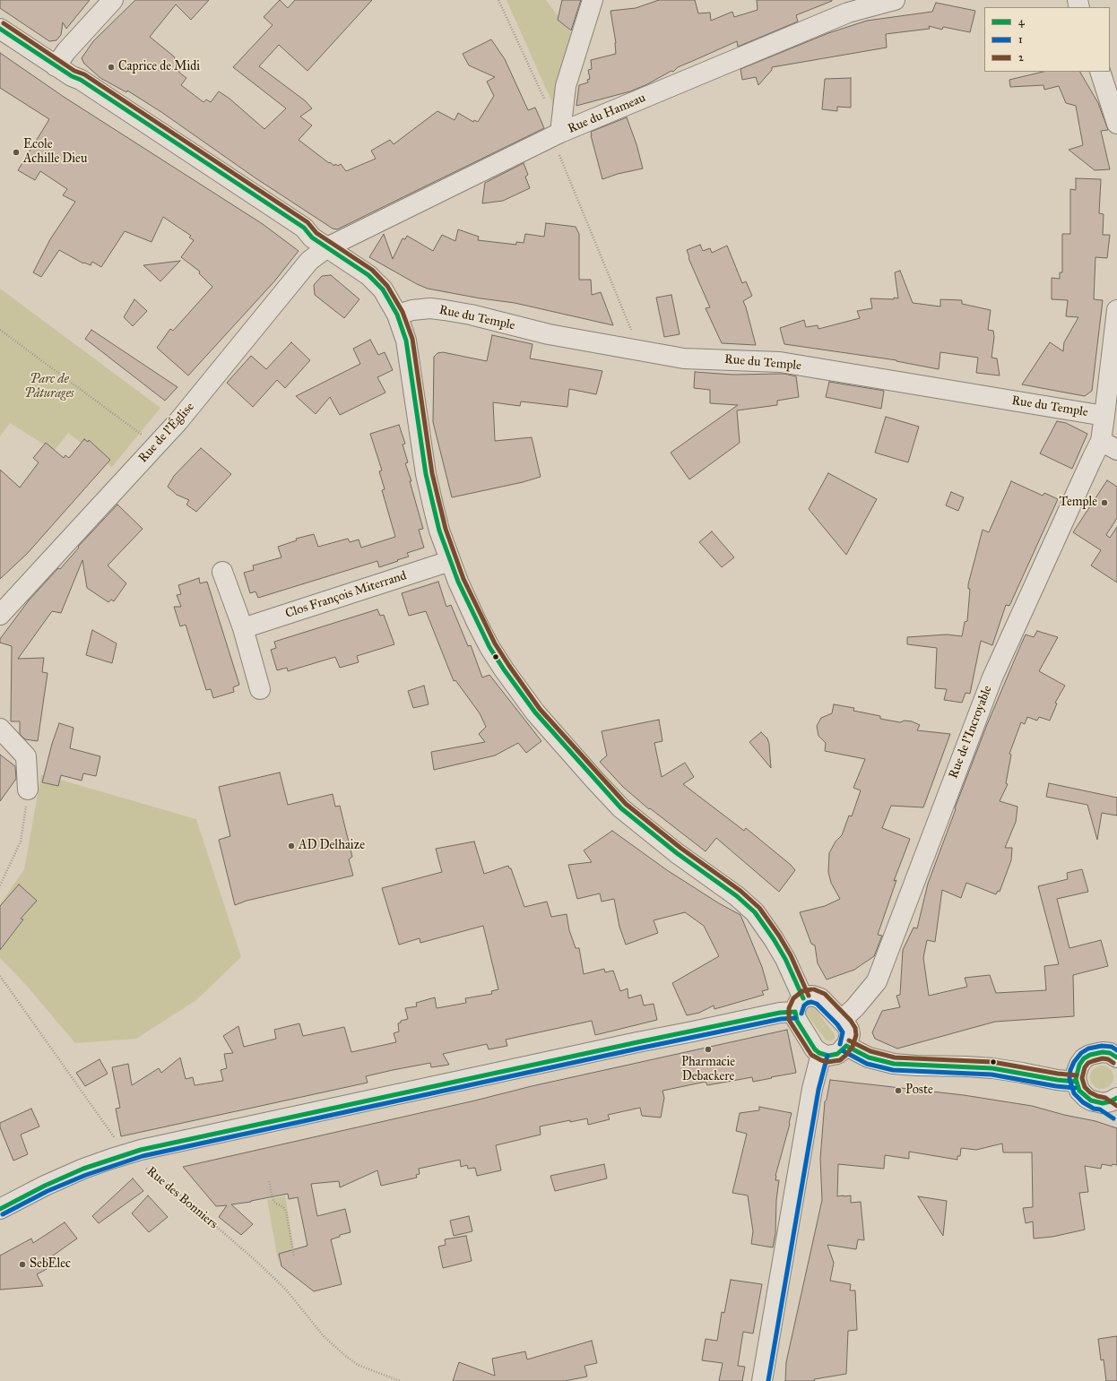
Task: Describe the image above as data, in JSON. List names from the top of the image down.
{
  "streets": {
    "street": [
      "Rue du Hameau",
      "Rue du Temple",
      "Rue de l'Église",
      "Clos François Miterrand",
      "Rue de l'Incroyable"
    ],
    "path": ["Rue des Bonniers"]
  },
  "crossings": [
    ["Rue du Hameau", "Rue de l'Église"],
    ["Rue du Temple", "Rue de l'Incroyable"]
  ],
  "parks": ["Parc de Pâturages"],
  "places": [
    "Caprice de Midi",
    "Ecole Achille Dieu",
    "Temple",
    "AD Delhaize",
    "Pharmacie Debackere",
    "Poste",
    "SebElec"
  ],
  "lines": ["transit line 2", "transit line 4", "transit line 1"],
  "legend": ["4", "1", "2"]
}
